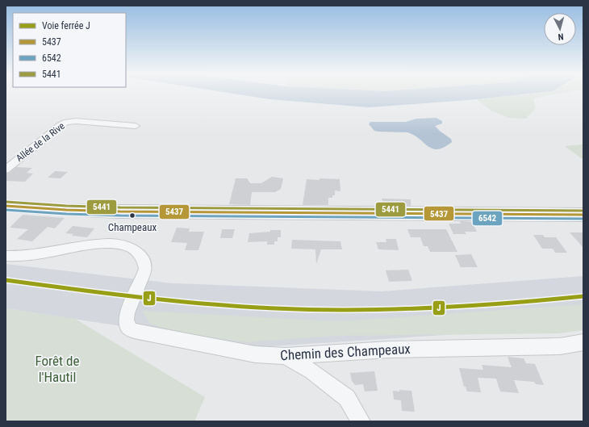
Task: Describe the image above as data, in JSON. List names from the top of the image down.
{
  "streets": {
    "street": ["Allée de la Rive", "Chemin des Champeaux"]
  },
  "parks": ["Forêt de l'Hautil"],
  "places": ["Champeaux"],
  "lines": [
    "transit line 5441",
    "transit line 5437",
    "transit line 6542",
    "rail line J"
  ],
  "legend": [
    "Voie ferrée J",
    "5437",
    "6542",
    "5441"
  ],
  "north": "bottom"
}
